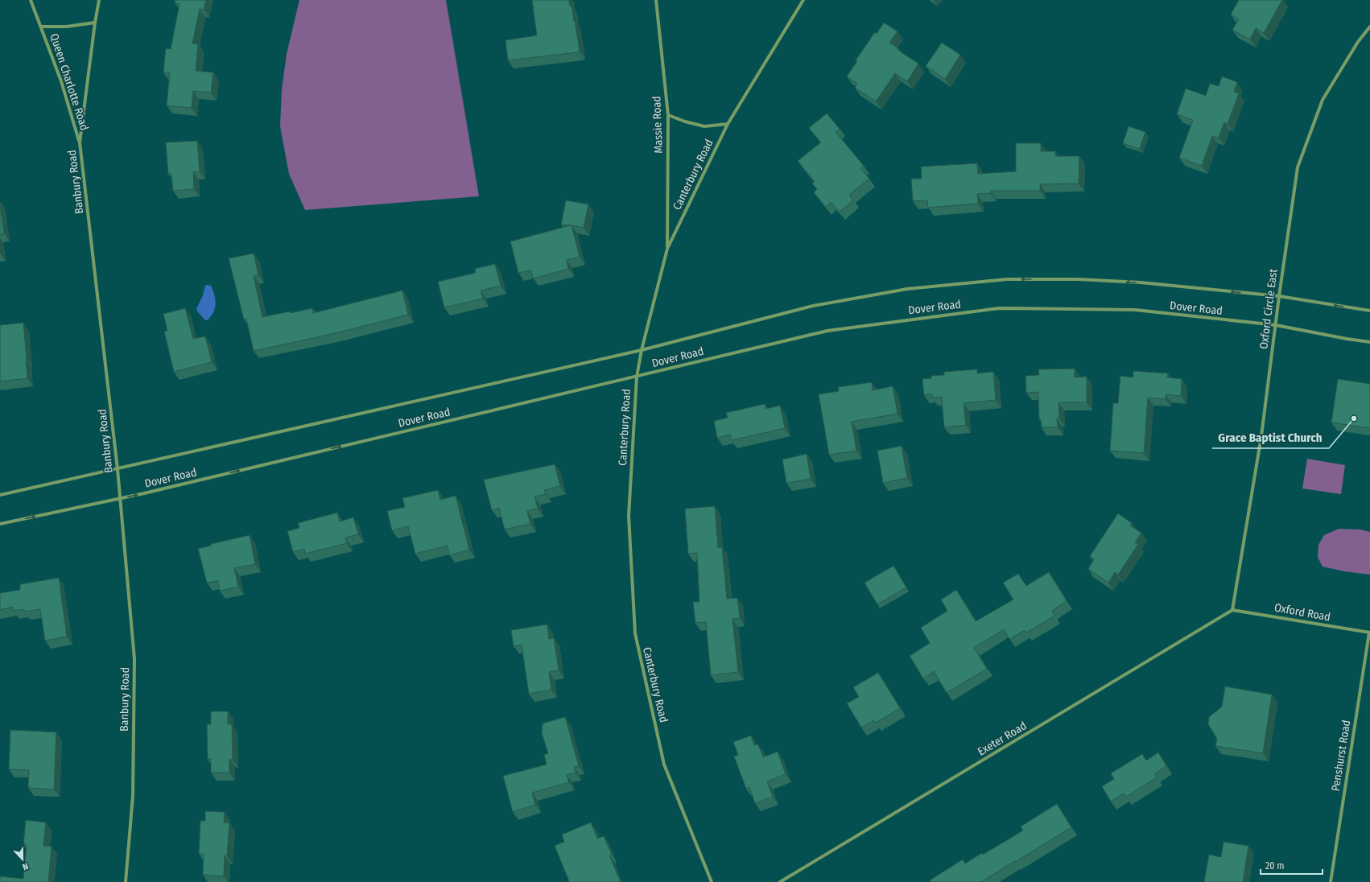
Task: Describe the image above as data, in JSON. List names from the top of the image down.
{
  "streets": {
    "street": [
      "Queen Charlotte Road",
      "Massie Road",
      "Canterbury Road",
      "Banbury Road",
      "Dover Road",
      "Oxford Circle East",
      "Oxford Road",
      "Exeter Road",
      "Penshurst Road"
    ]
  },
  "crossings": [
    ["Queen Charlotte Road", "Banbury Road"],
    ["Massie Road", "Canterbury Road"],
    ["Canterbury Road", "Dover Road"],
    ["Banbury Road", "Dover Road"],
    ["Dover Road", "Oxford Circle East"],
    ["Oxford Circle East", "Oxford Road"],
    ["Oxford Circle East", "Exeter Road"],
    ["Oxford Road", "Exeter Road"],
    ["Oxford Road", "Penshurst Road"]
  ],
  "places": ["Grace Baptist Church"],
  "scale_bar": "20 m",
  "north": "bottom"
}
